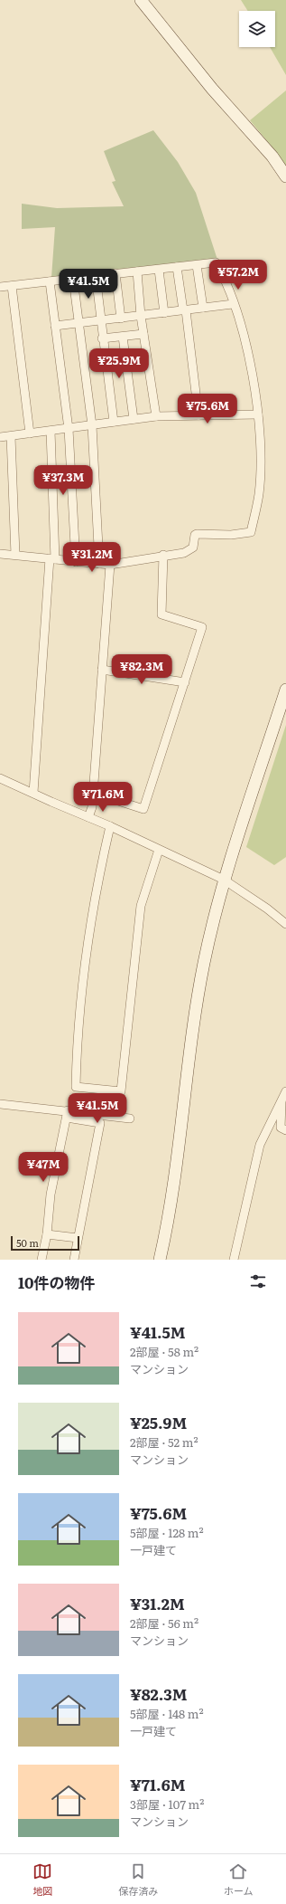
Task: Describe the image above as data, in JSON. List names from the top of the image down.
{
  "scale_bar": "50 m",
  "page": {
    "price": [
      "¥57.2M",
      "¥41.5M",
      "¥25.9M",
      "¥75.6M",
      "¥37.3M",
      "¥31.2M",
      "¥82.3M",
      "¥71.6M",
      "¥41.5M",
      "¥47M"
    ],
    "scale": "50 m",
    "heading": "10件の物件",
    "list": [
      {
        "name": "¥41.5M",
        "note": "2部屋 · 58 m² · マンション"
      },
      {
        "name": "¥25.9M",
        "note": "2部屋 · 52 m² · マンション"
      },
      {
        "name": "¥75.6M",
        "note": "5部屋 · 128 m² · 一戸建て"
      },
      {
        "name": "¥31.2M",
        "note": "2部屋 · 56 m² · マンション"
      },
      {
        "name": "¥82.3M",
        "note": "5部屋 · 148 m² · 一戸建て"
      },
      {
        "name": "¥71.6M",
        "note": "3部屋 · 107 m² · マンション"
      }
    ],
    "tabs": ["地図", "保存済み", "ホーム"]
  }
}
